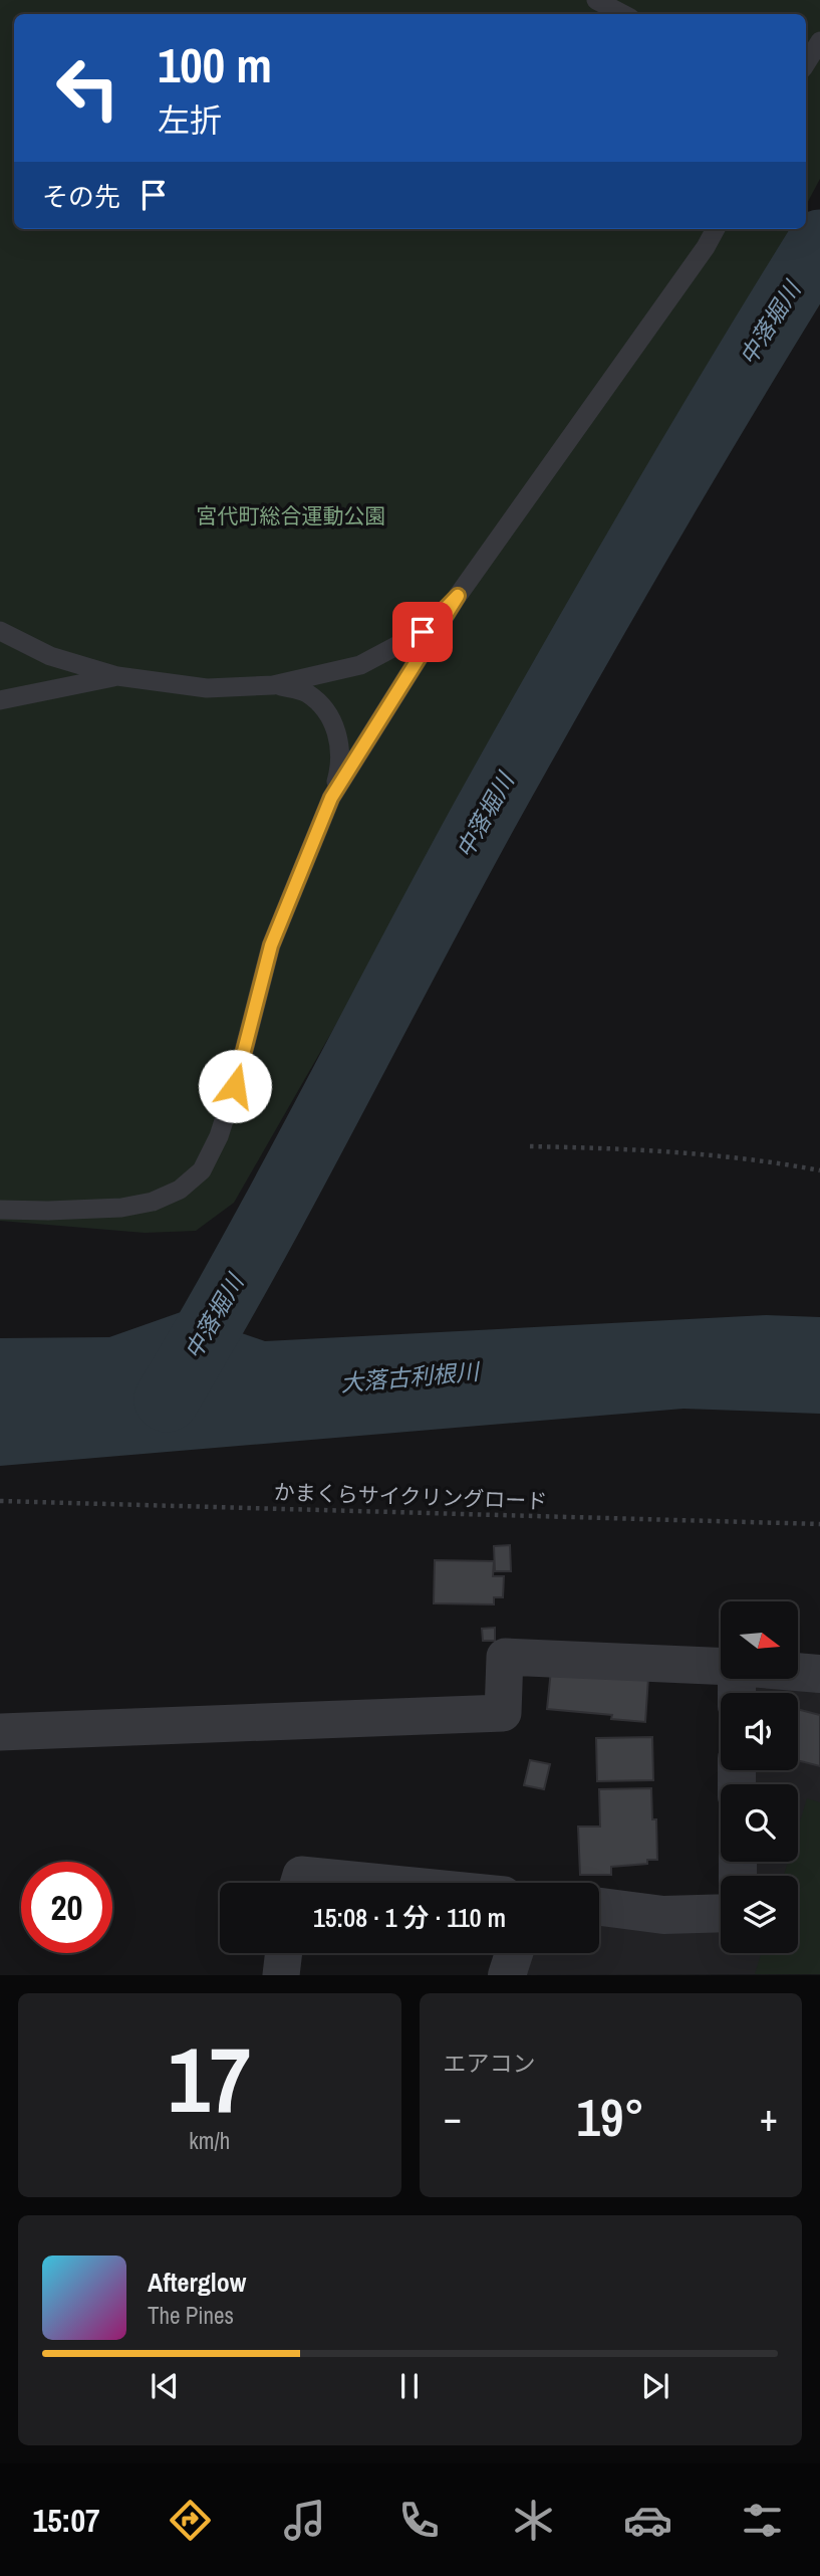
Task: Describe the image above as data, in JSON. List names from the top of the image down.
{
  "streets": {
    "path": ["かまくらサイクリングロード"]
  },
  "water": ["中落堀川", "大落古利根川"],
  "parks": ["宮代町総合運動公園"],
  "north": "right",
  "page": {
    "turn": ["100 m", "左折"],
    "then": "その先",
    "limit": "20",
    "trip": "15:08 · 1 分 · 110 m",
    "tile": [
      ["17", "km/h"],
      "エアコン"
    ],
    "heat": ["−", "19°", "+"],
    "song": ["Afterglow", "The Pines"],
    "tabs": "15:07"
  }
}
